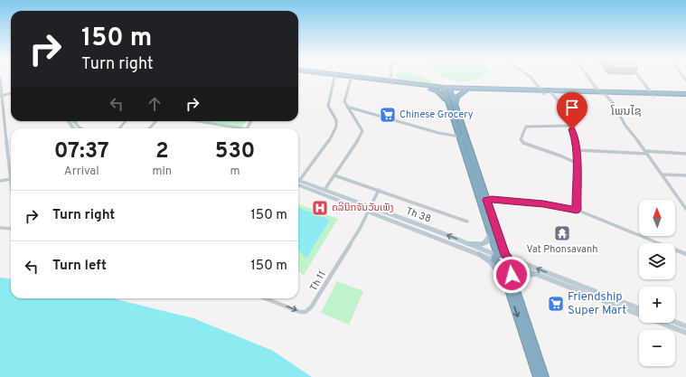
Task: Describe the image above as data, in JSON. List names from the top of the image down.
{
  "streets": {
    "street": ["Th 38", "Th 11"]
  },
  "crossings": [
    ["Th 38", "Th 11"]
  ],
  "one_way": ["Th 11"],
  "districts": ["ໂພນໄຊ"],
  "places": {
    "supermarket": ["Chinese Grocery", "Friendship Super Mart"],
    "hospital": ["ຄລີນິກຈັນວັນເພັງ"],
    "temple": ["Vat Phonsavanh"]
  },
  "north": "top",
  "page": {
    "turn": ["150 m", "Turn right"],
    "eta": [
      "07:37",
      "Arrival",
      "2",
      "min",
      "530",
      "m"
    ],
    "list": [
      {
        "name": "Turn right",
        "value": "150 m"
      },
      {
        "name": "Turn left",
        "value": "150 m"
      }
    ],
    "map_buttons": ["+", "−"]
  }
}
